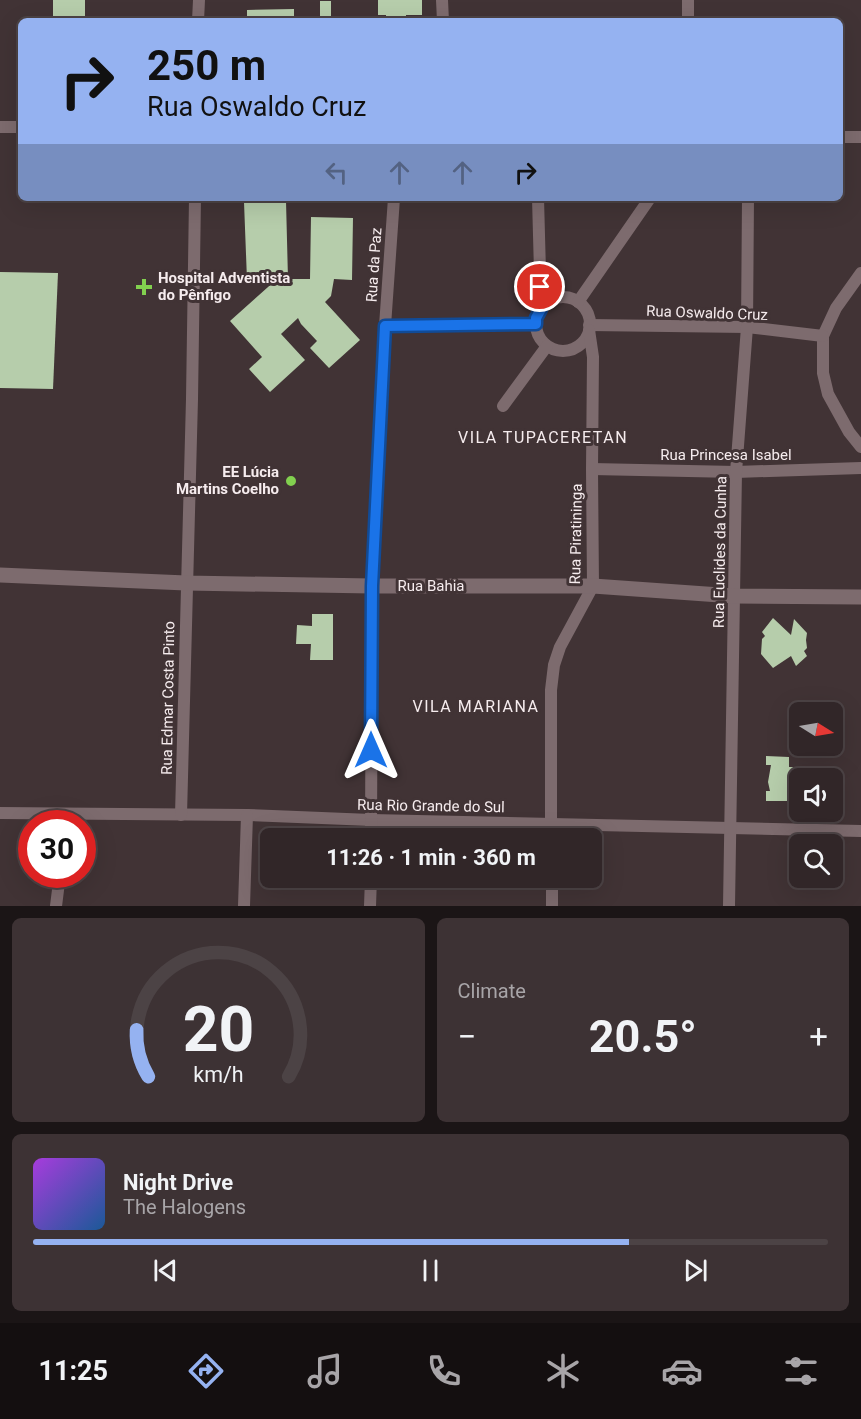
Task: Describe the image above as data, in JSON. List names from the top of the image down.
{
  "streets": {
    "street": [
      "Rua da Paz",
      "Rua Oswaldo Cruz",
      "Rua Princesa Isabel",
      "Rua Piratininga",
      "Rua Euclides da Cunha",
      "Rua Bahia",
      "Rua Edmar Costa Pinto",
      "Rua Rio Grande do Sul"
    ]
  },
  "crossings": [
    ["Rua da Paz", "Rua Bahia"],
    ["Rua da Paz", "Rua Rio Grande do Sul"],
    ["Rua Oswaldo Cruz", "Rua Piratininga"],
    ["Rua Oswaldo Cruz", "Rua Euclides da Cunha"],
    ["Rua Princesa Isabel", "Rua Piratininga"],
    ["Rua Princesa Isabel", "Rua Euclides da Cunha"],
    ["Rua Piratininga", "Rua Bahia"],
    ["Rua Piratininga", "Rua Rio Grande do Sul"],
    ["Rua Euclides da Cunha", "Rua Bahia"],
    ["Rua Euclides da Cunha", "Rua Rio Grande do Sul"],
    ["Rua Bahia", "Rua Edmar Costa Pinto"],
    ["Rua Edmar Costa Pinto", "Rua Rio Grande do Sul"]
  ],
  "districts": ["VILA TUPACERETAN", "VILA MARIANA"],
  "places": {
    "health": ["Hospital Adventista do Pênfigo"],
    "other": ["EE Lúcia Martins Coelho"]
  },
  "north": "right",
  "page": {
    "turn": ["250 m", "Rua Oswaldo Cruz"],
    "limit": "30",
    "trip": "11:26 · 1 min · 360 m",
    "tile": "Climate",
    "heat": ["−", "20.5°", "+"],
    "song": ["Night Drive", "The Halogens"],
    "tabs": "11:25",
    "gauge": ["20", "km/h"]
  }
}
